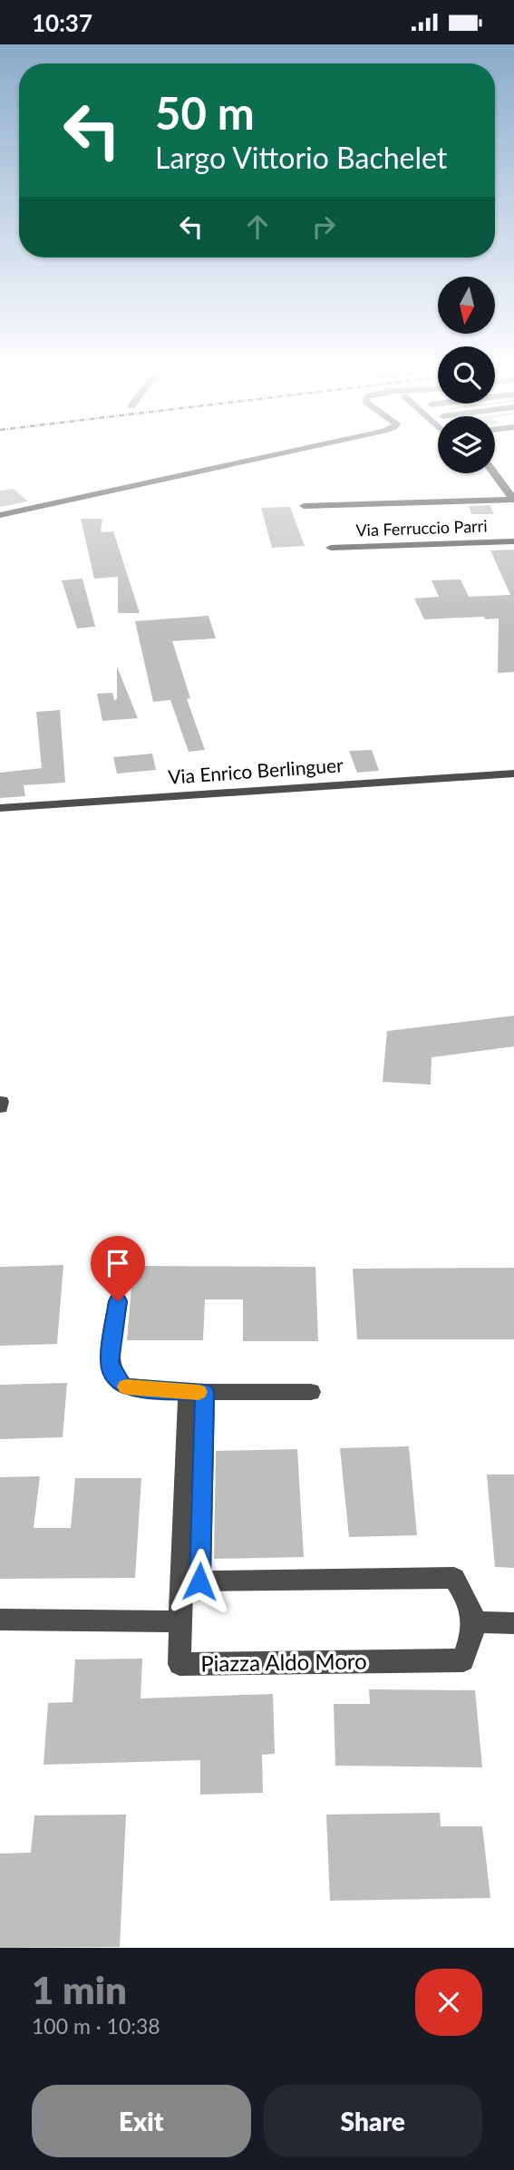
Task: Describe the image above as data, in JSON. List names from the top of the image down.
{
  "streets": {
    "street": ["Via Ferruccio Parri", "Via Enrico Berlinguer", "Piazza Aldo Moro"]
  },
  "north": "bottom",
  "page": {
    "status": "10:37",
    "turn": ["50 m", "Largo Vittorio Bachelet"],
    "heading": ["1 min", "100 m · 10:38"],
    "buttons": ["Exit", "Share"]
  }
}
